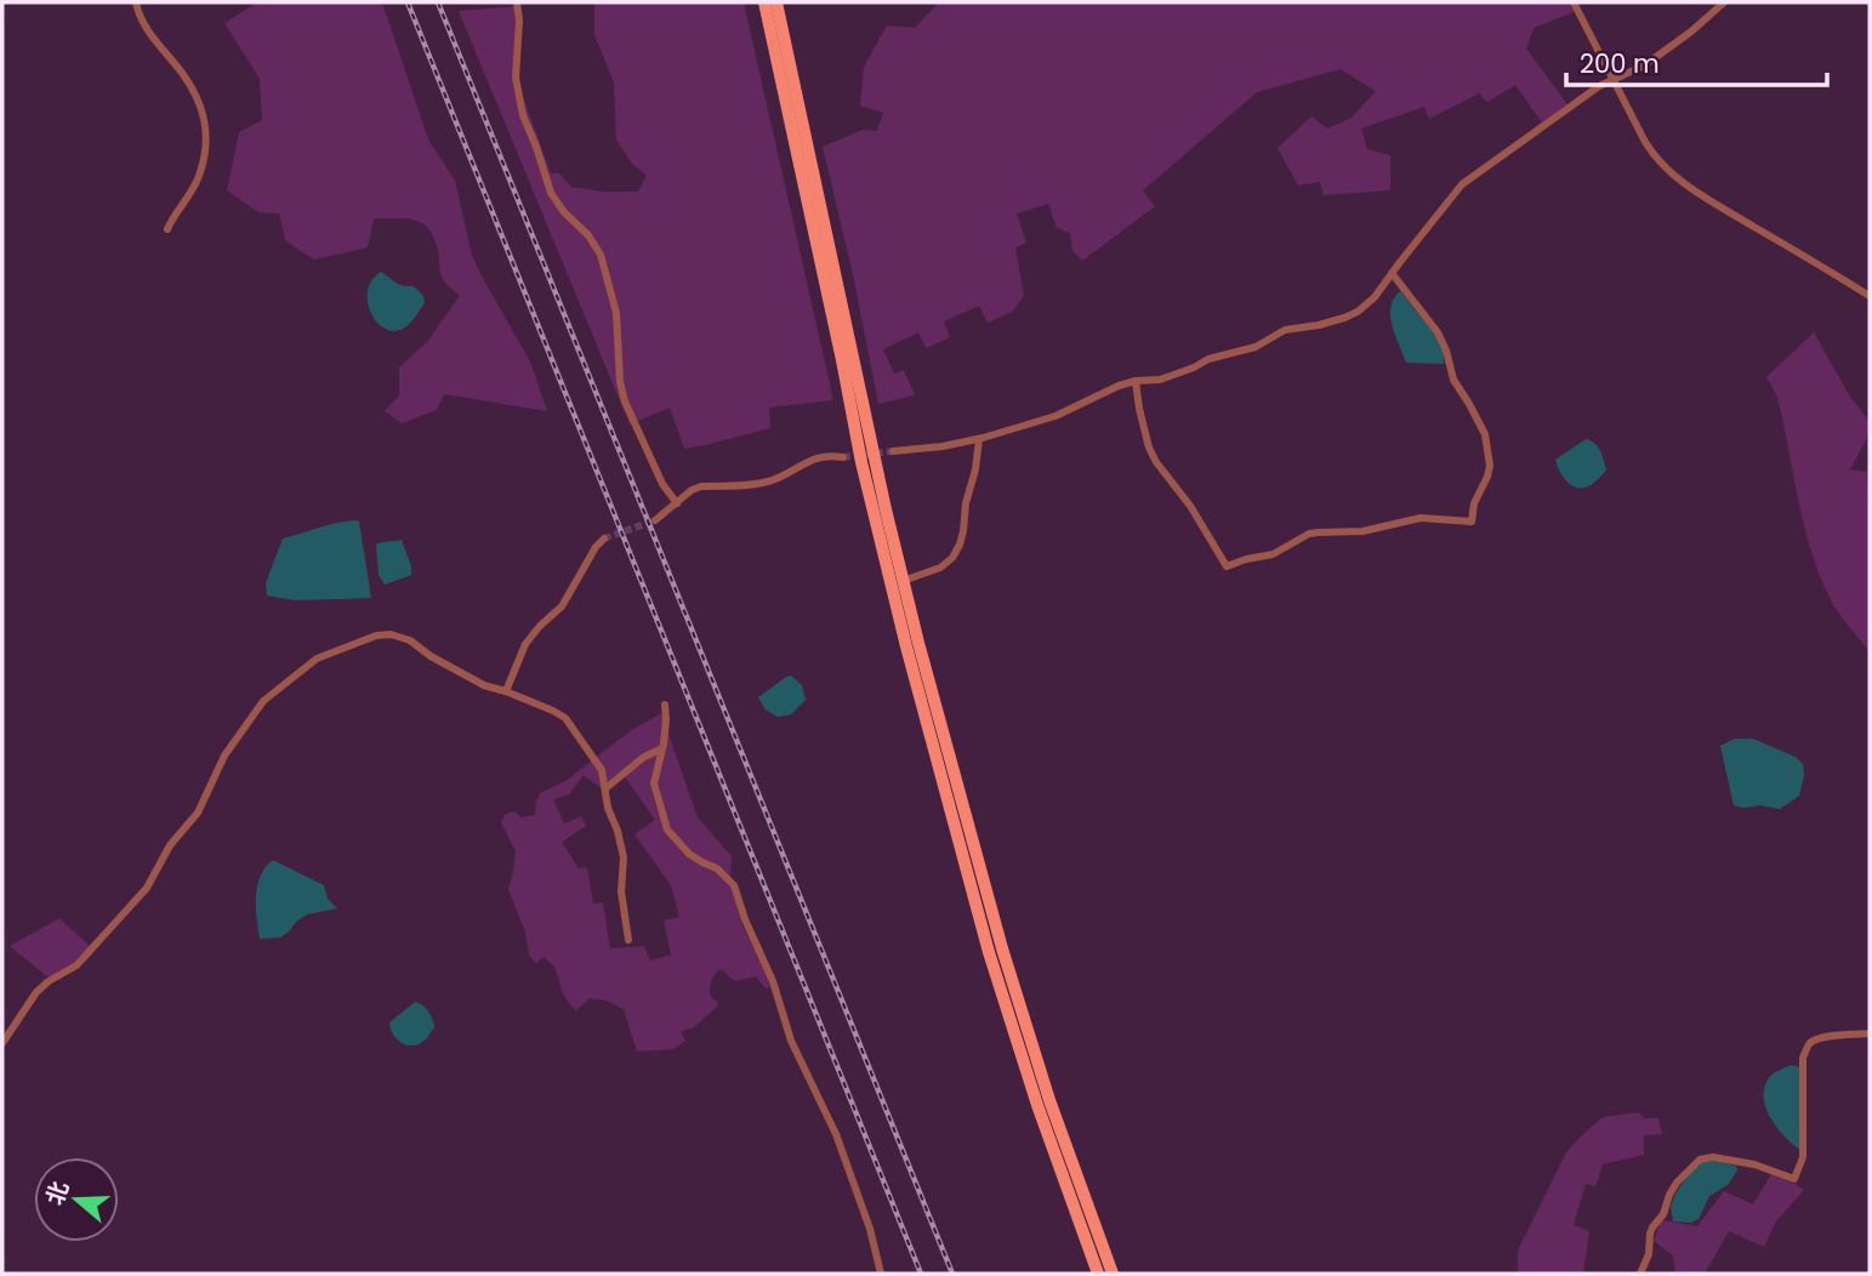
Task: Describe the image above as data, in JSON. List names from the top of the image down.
{
  "scale_bar": "200 m",
  "north": "left"
}
